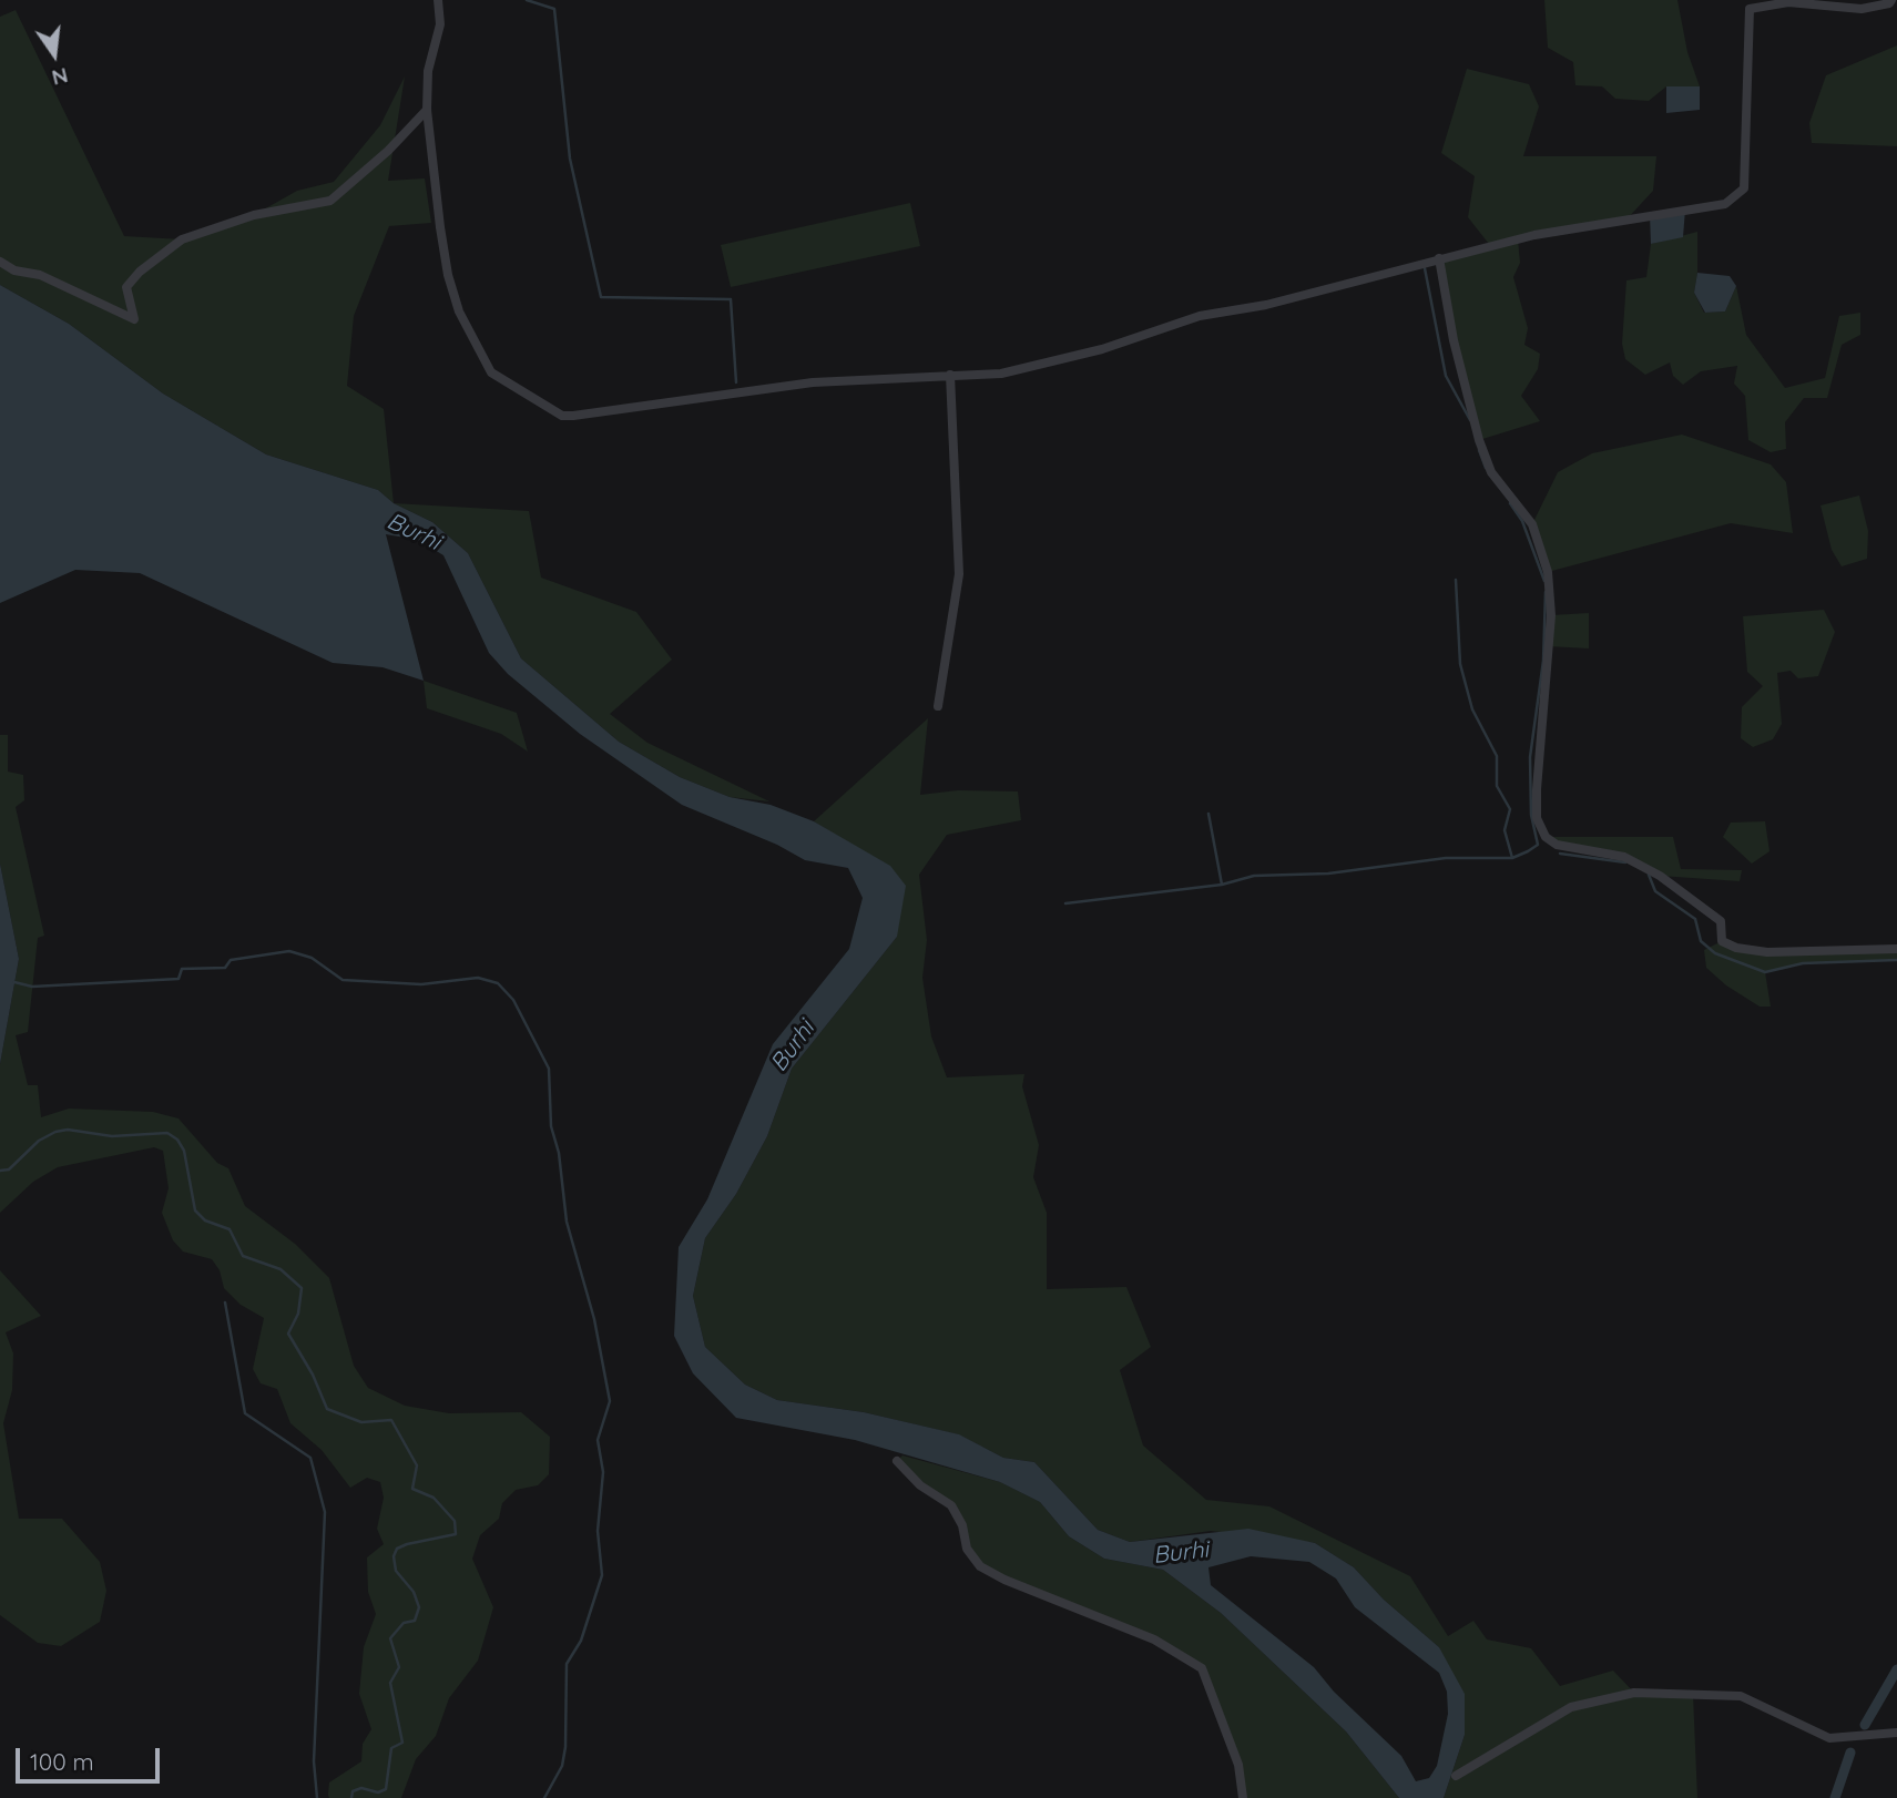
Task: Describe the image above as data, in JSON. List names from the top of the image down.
{
  "water": ["Burhi"],
  "scale_bar": "100 m",
  "north": "bottom"
}
